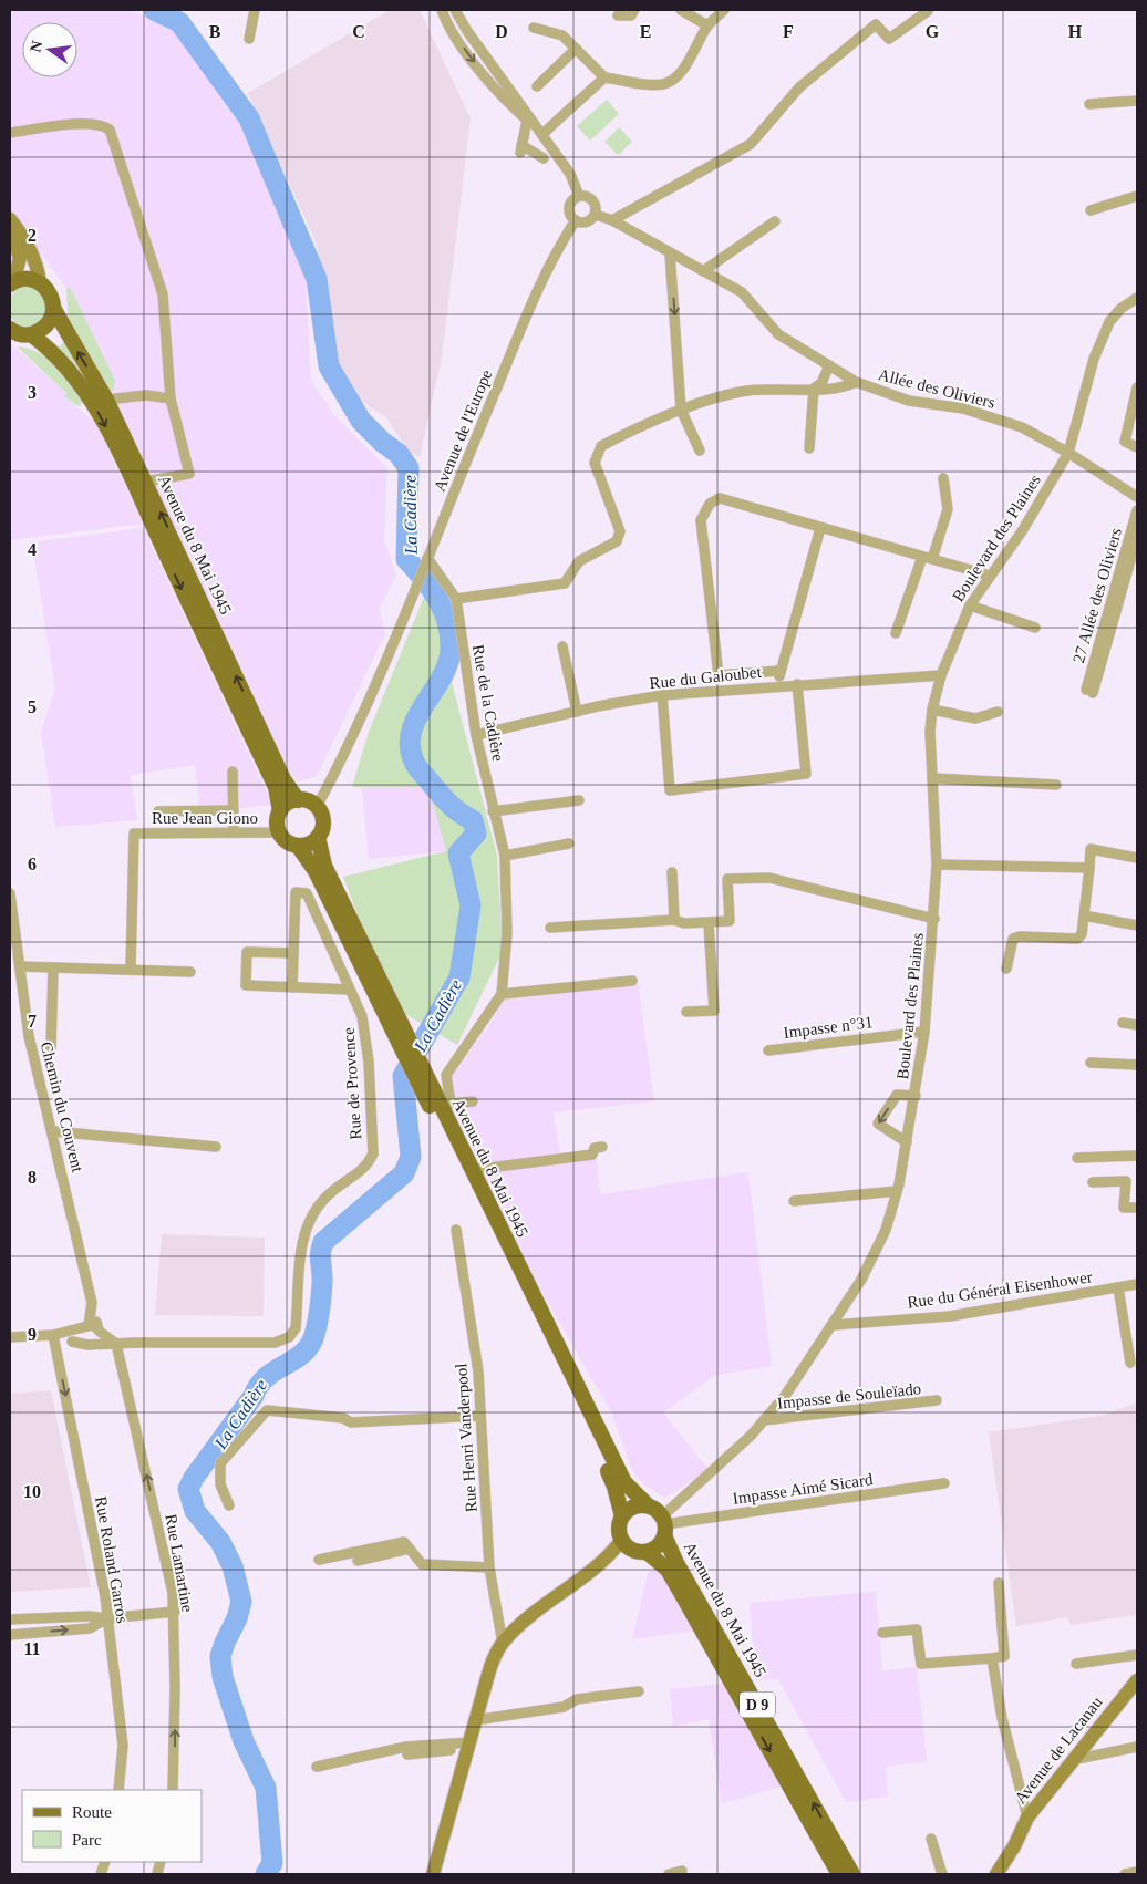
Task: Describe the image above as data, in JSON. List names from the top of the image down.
{
  "streets": {
    "main road": ["Avenue du 8 Mai 1945", "D 9", "Avenue de Lacanau"],
    "street": [
      "Allée des Oliviers",
      "Avenue de l'Europe",
      "Boulevard des Plaines",
      "27 Allée des Oliviers",
      "Rue du Galoubet",
      "Rue de la Cadière",
      "Rue Jean Giono",
      "Impasse n°31",
      "Rue de Provence",
      "Chemin du Couvent",
      "Rue du Général Eisenhower",
      "Impasse de Souleïado",
      "Rue Henri Vanderpool",
      "Impasse Aimé Sicard",
      "Rue Roland Garros",
      "Rue Lamartine"
    ]
  },
  "crossings": [
    ["Allée des Oliviers", "Avenue de l'Europe"],
    ["Allée des Oliviers", "Boulevard des Plaines"],
    ["Avenue de l'Europe", "Avenue du 8 Mai 1945"],
    ["Avenue de l'Europe", "Rue de la Cadière"],
    ["Avenue de l'Europe", "Rue Jean Giono"],
    ["Boulevard des Plaines", "Avenue du 8 Mai 1945"],
    ["Boulevard des Plaines", "Rue du Galoubet"],
    ["Boulevard des Plaines", "Impasse n°31"],
    ["Boulevard des Plaines", "Rue du Général Eisenhower"],
    ["Boulevard des Plaines", "Impasse de Souleïado"],
    ["Boulevard des Plaines", "Impasse Aimé Sicard"],
    ["Avenue du 8 Mai 1945", "Rue Jean Giono"],
    ["Avenue du 8 Mai 1945", "Impasse Aimé Sicard"],
    ["Rue du Galoubet", "Rue de la Cadière"],
    ["Rue de Provence", "Rue Lamartine"]
  ],
  "one_way": ["Rue Roland Garros", "Rue Lamartine"],
  "water": ["La Cadière"],
  "legend": ["Route", "Parc"],
  "north": "left",
  "grid": {
    "columns": [
      "B",
      "C",
      "D",
      "E",
      "F",
      "G",
      "H"
    ],
    "rows": [
      "2",
      "3",
      "4",
      "5",
      "6",
      "7",
      "8",
      "9",
      "10",
      "11"
    ]
  }
}
